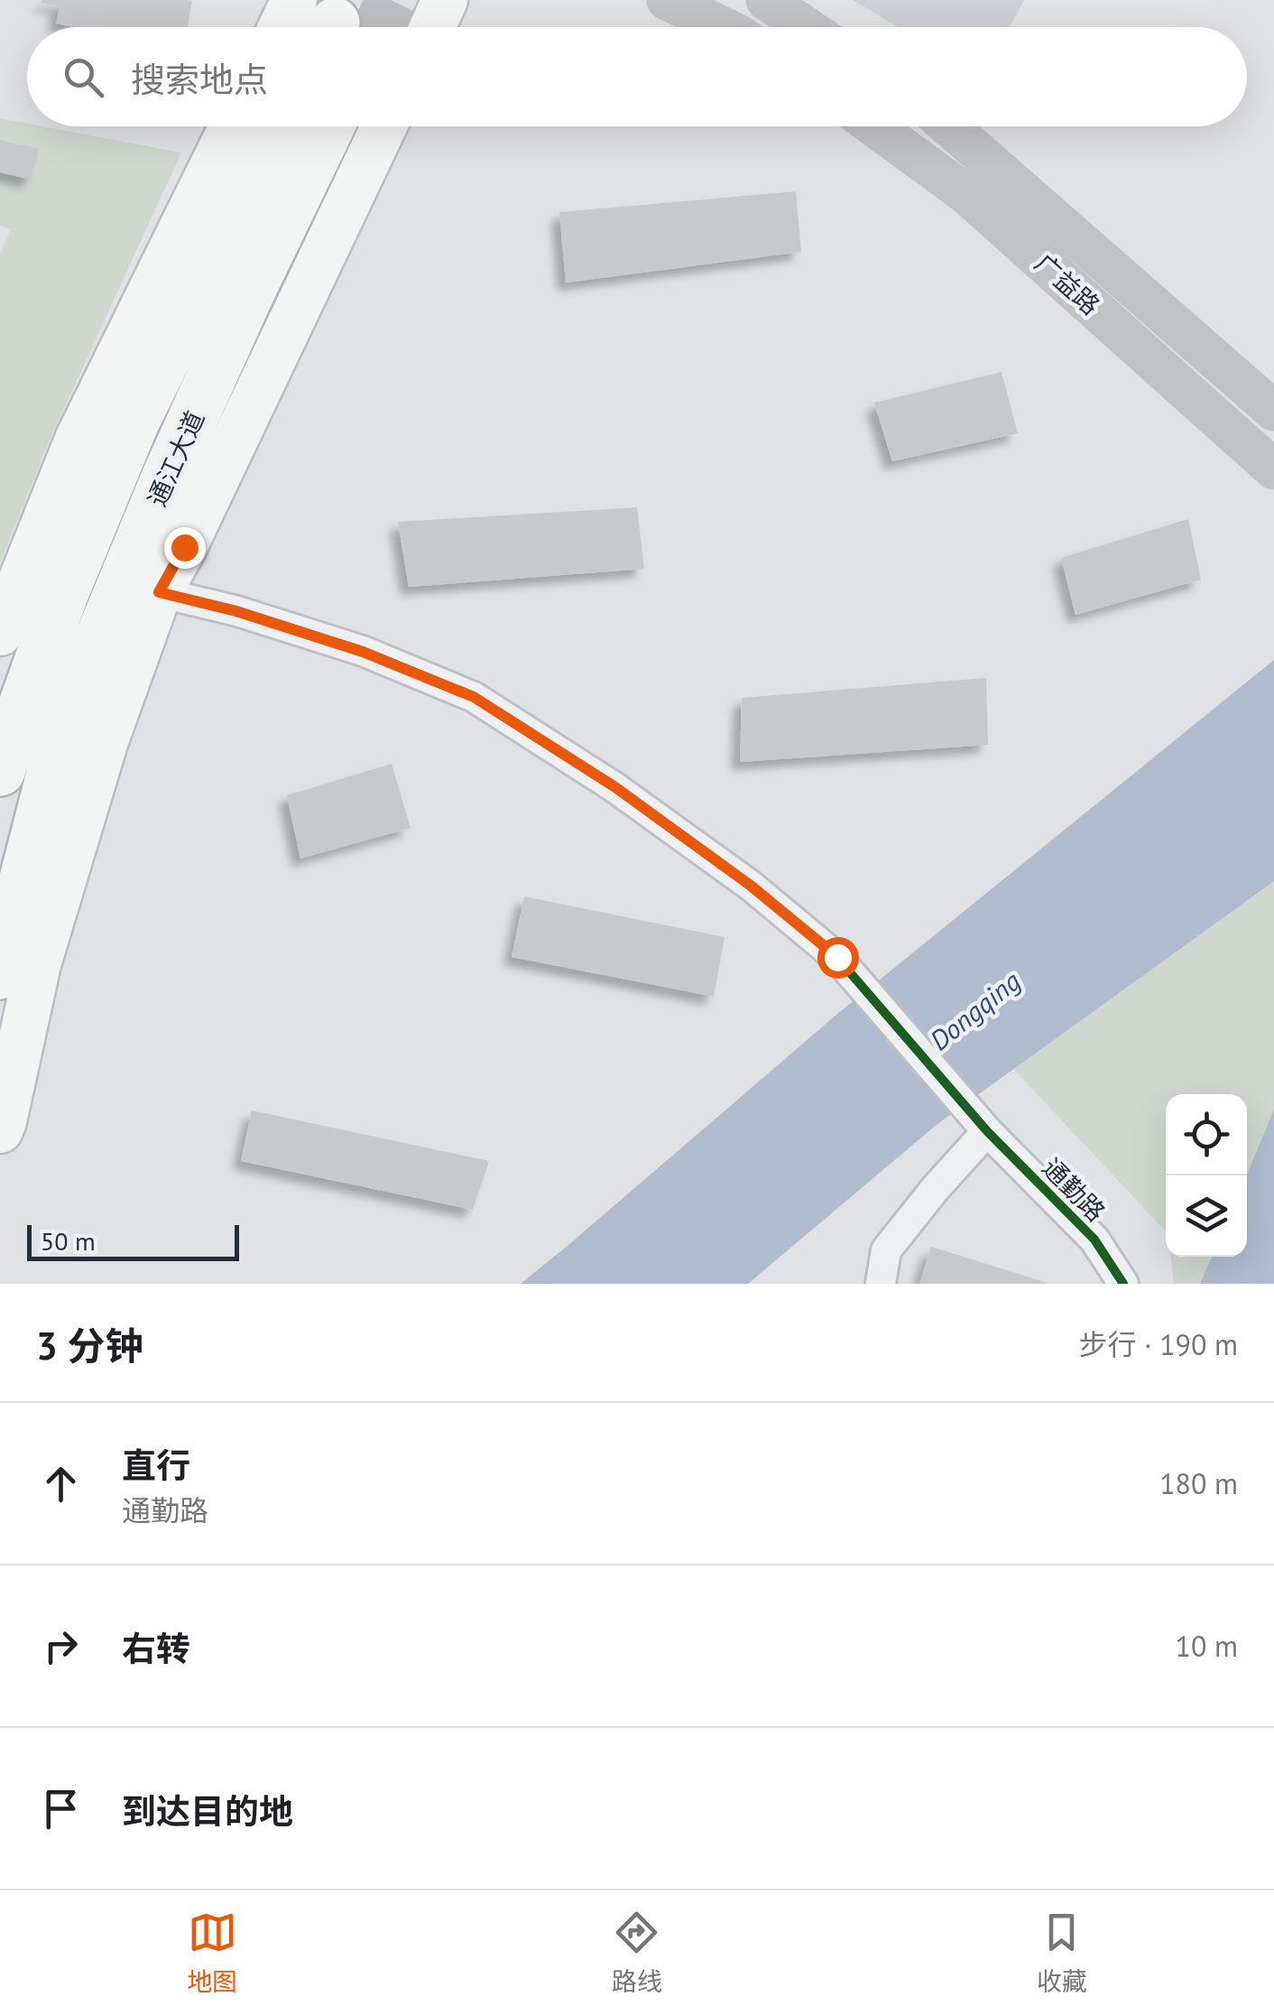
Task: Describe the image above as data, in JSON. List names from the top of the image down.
{
  "streets": {
    "highway": ["通江大道"],
    "main road": ["广益路"],
    "street": ["通勤路"]
  },
  "water": ["Dongqing"],
  "scale_bar": "50 m",
  "page": {
    "search": "搜索地点",
    "scale": "50 m",
    "heading": ["3 分钟", "步行 · 190 m"],
    "list": [
      ["直行", "通勤路", "180 m"],
      ["右转", "10 m"],
      "到达目的地"
    ],
    "nav": ["地图", "路线", "收藏"]
  }
}
